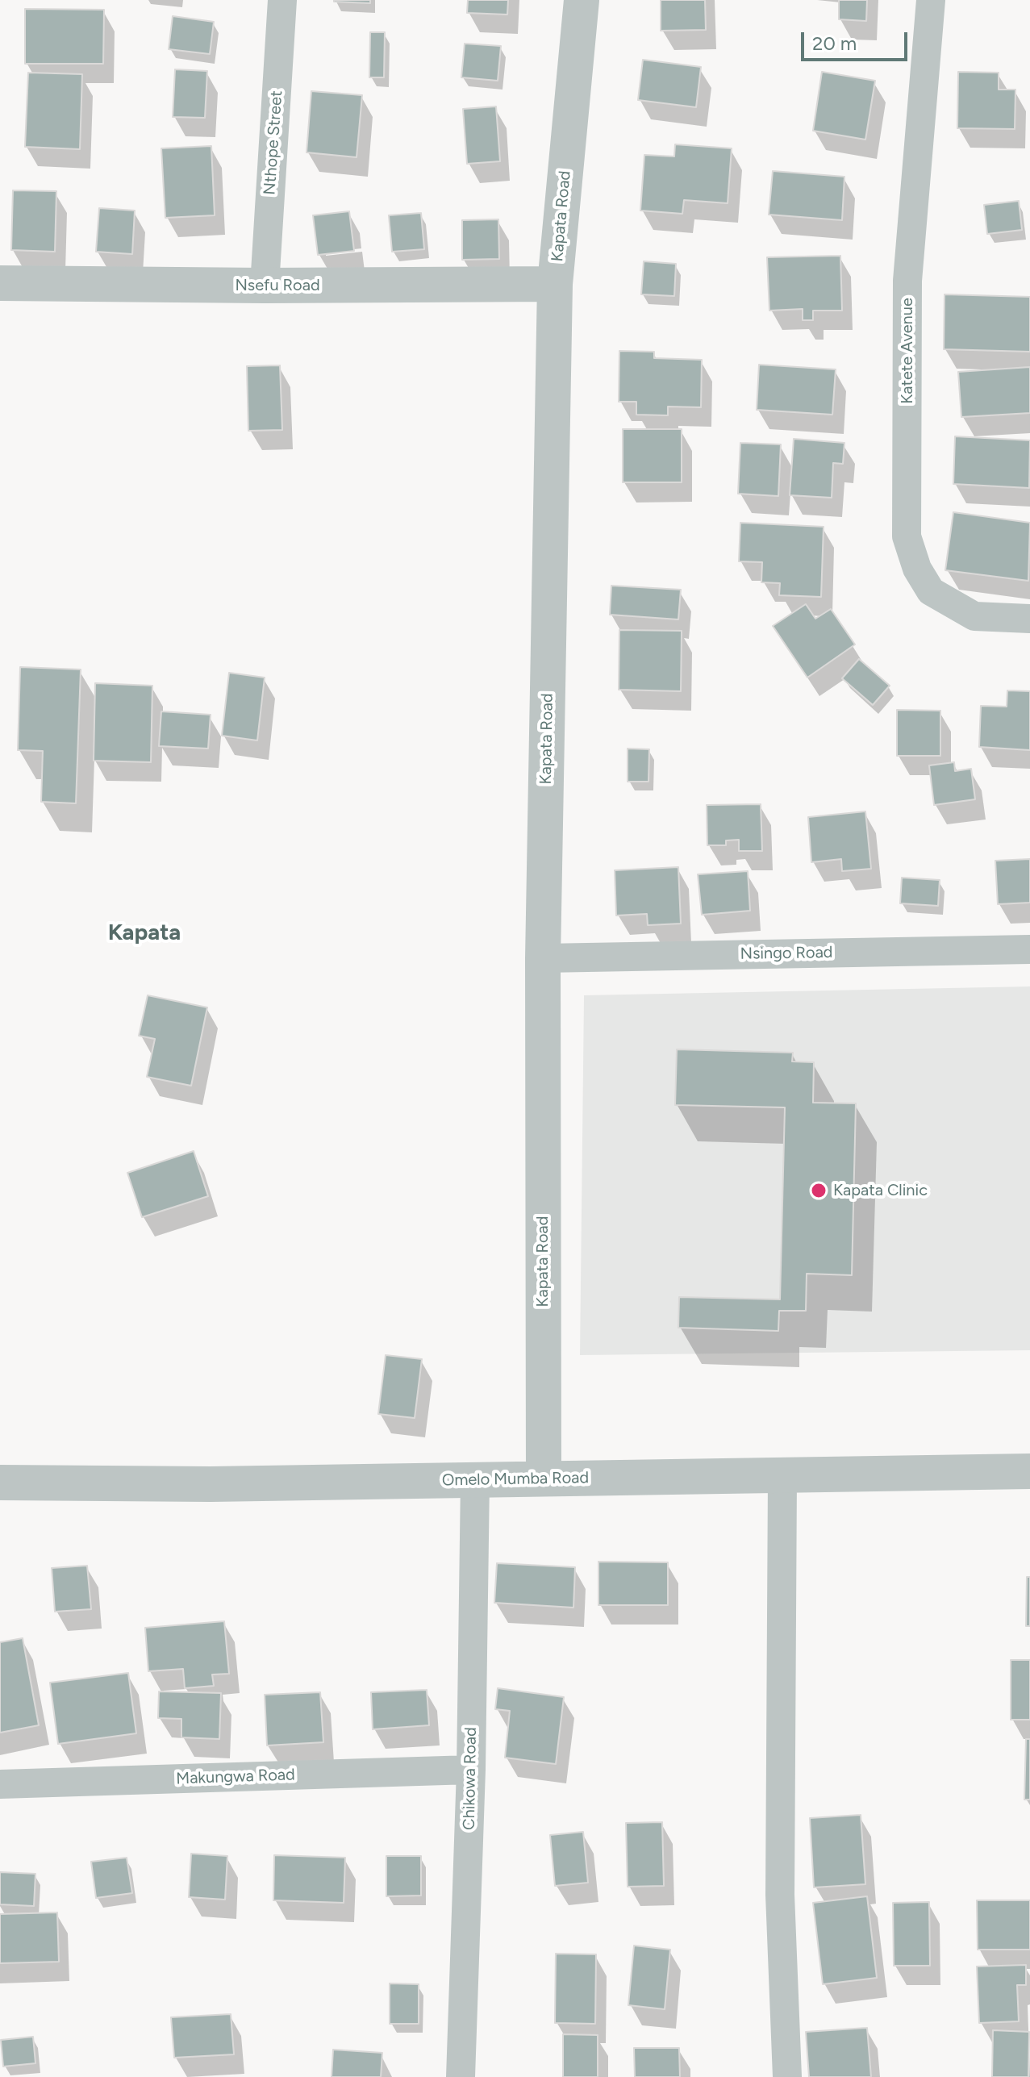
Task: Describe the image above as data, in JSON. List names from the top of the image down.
{
  "streets": {
    "street": [
      "Nthope Street",
      "Kapata Road",
      "Nsefu Road",
      "Katete Avenue",
      "Nsingo Road",
      "Omelo Mumba Road",
      "Makungwa Road",
      "Chikowa Road"
    ]
  },
  "crossings": [
    ["Nthope Street", "Nsefu Road"],
    ["Kapata Road", "Nsefu Road"],
    ["Kapata Road", "Nsingo Road"],
    ["Kapata Road", "Omelo Mumba Road"],
    ["Omelo Mumba Road", "Chikowa Road"],
    ["Makungwa Road", "Chikowa Road"]
  ],
  "districts": ["Kapata"],
  "places": ["Kapata Clinic"],
  "scale_bar": "20 m"
}
